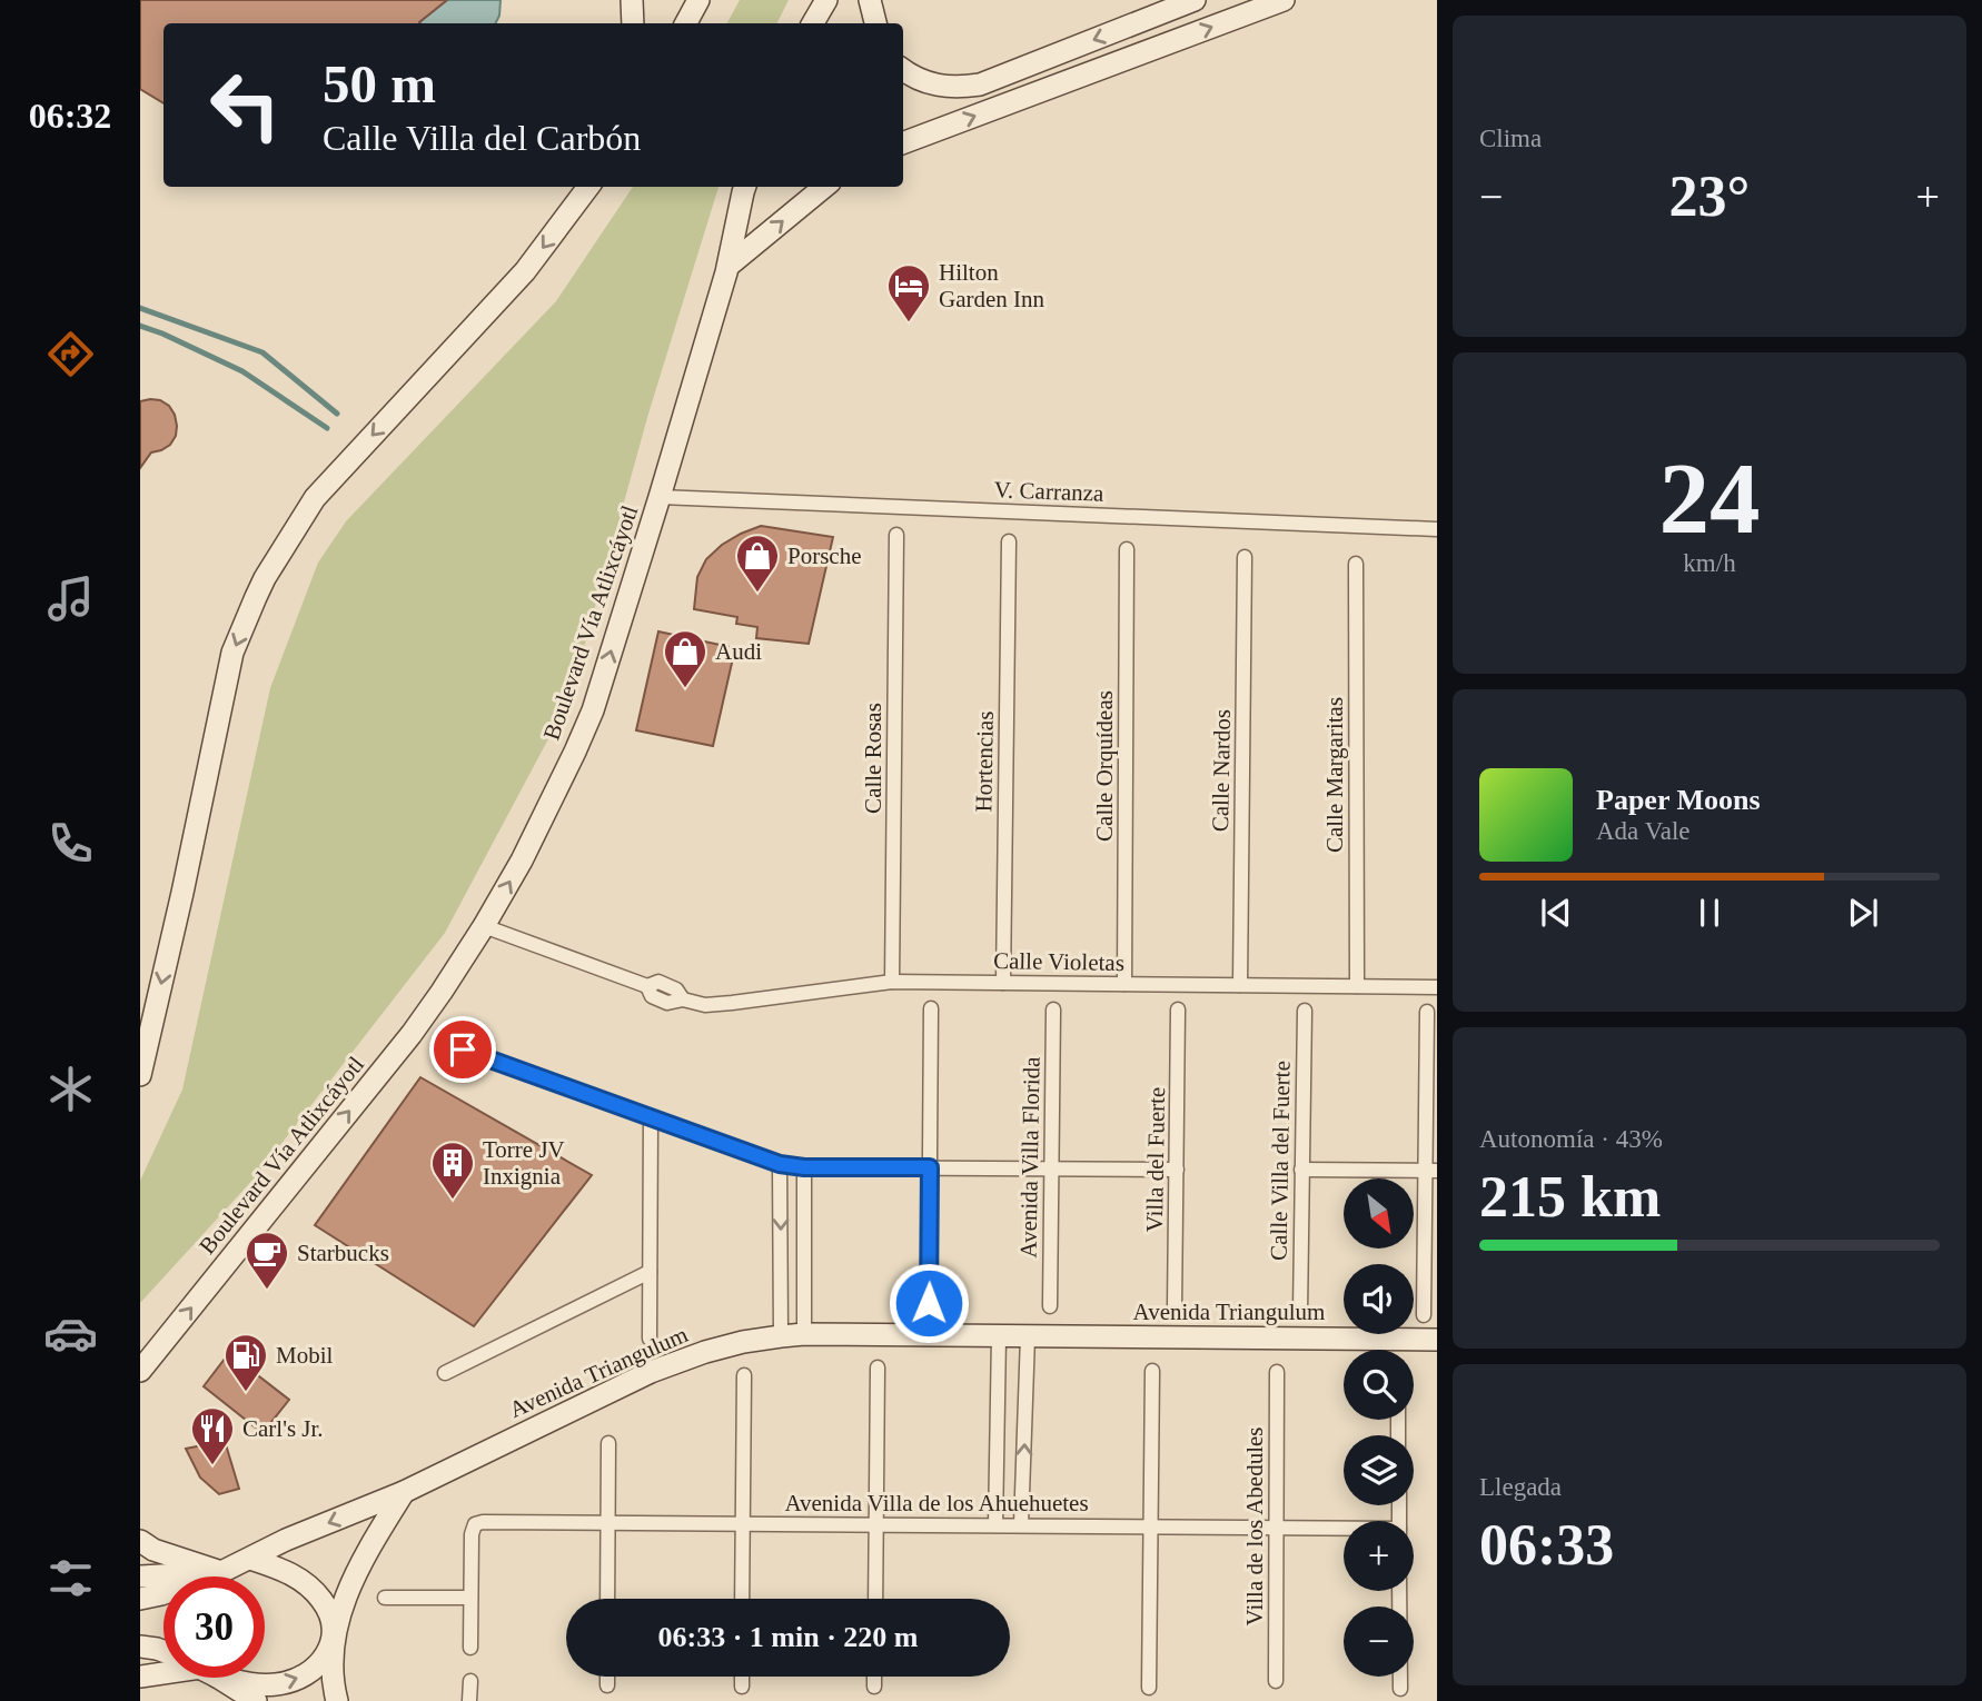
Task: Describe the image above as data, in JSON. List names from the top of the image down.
{
  "streets": {
    "main road": ["Boulevard Vía Atlixcáyotl", "Avenida Triangulum"],
    "street": [
      "V. Carranza",
      "Calle Rosas",
      "Hortencias",
      "Calle Orquídeas",
      "Calle Nardos",
      "Calle Margaritas",
      "Calle Violetas",
      "Avenida Villa Florida",
      "Villa del Fuerte",
      "Calle Villa del Fuerte",
      "Avenida Villa de los Ahuehuetes",
      "Villa de los Abedules"
    ]
  },
  "crossings": [
    ["V. Carranza", "Boulevard Vía Atlixcáyotl"],
    ["Boulevard Vía Atlixcáyotl", "Calle Violetas"],
    ["Calle Rosas", "Calle Violetas"],
    ["Hortencias", "Calle Violetas"],
    ["Calle Orquídeas", "Calle Violetas"],
    ["Calle Nardos", "Calle Violetas"],
    ["Calle Margaritas", "Calle Violetas"],
    ["Avenida Villa de los Ahuehuetes", "Villa de los Abedules"]
  ],
  "one_way": ["Boulevard Vía Atlixcáyotl"],
  "places": {
    "hotel": ["Hilton Garden Inn"],
    "shop": ["Porsche", "Audi"],
    "building": ["Torre JV Inxignia"],
    "cafe": ["Starbucks"],
    "fuel station": ["Mobil"],
    "restaurant": ["Carl's Jr."]
  },
  "north": "bottom right",
  "page": {
    "tabs": "06:32",
    "tile": [
      "Clima",
      ["24", "km/h"],
      ["Autonomía · 43%", "215 km"],
      ["Llegada", "06:33"]
    ],
    "turn": ["50 m", "Calle Villa del Carbón"],
    "heat": ["−", "23°", "+"],
    "song": ["Paper Moons", "Ada Vale"],
    "map_buttons": ["+", "−"],
    "limit": "30",
    "trip": "06:33 · 1 min · 220 m"
  }
}
